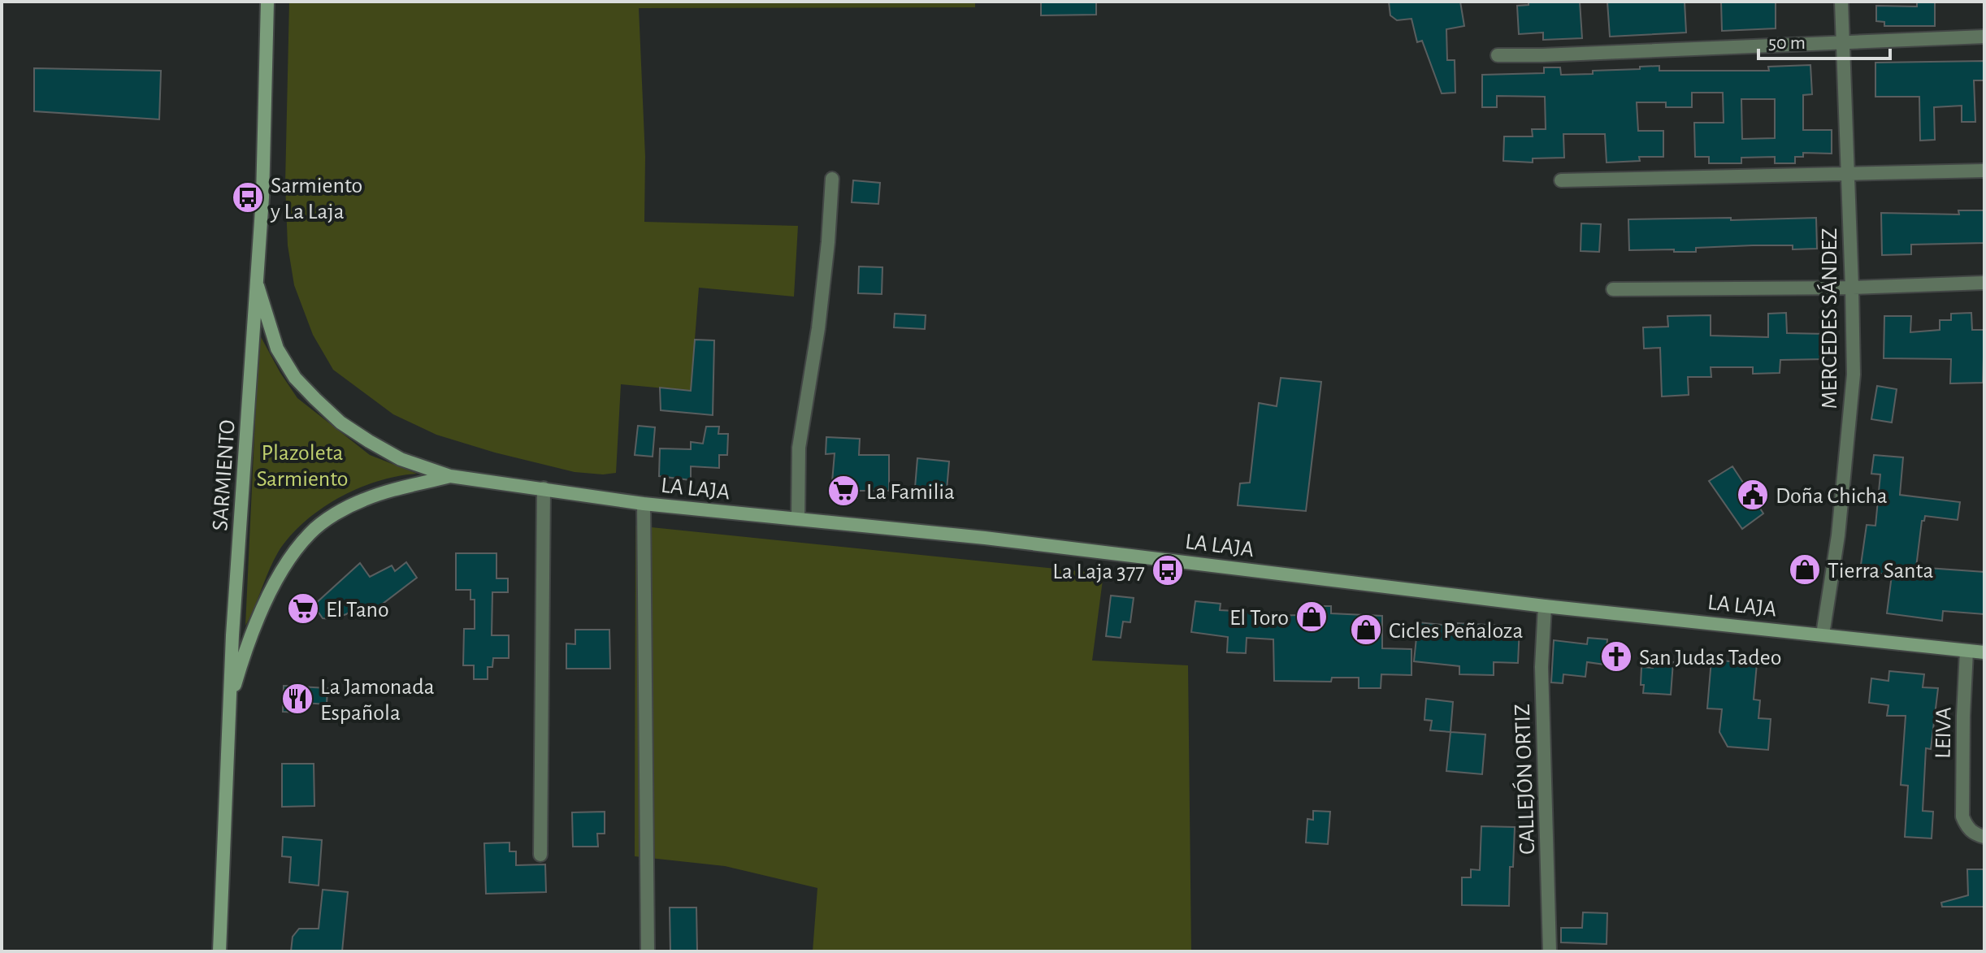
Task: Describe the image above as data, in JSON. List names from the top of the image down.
{
  "streets": {
    "main road": ["SARMIENTO", "LA LAJA"],
    "street": ["MERCEDES SÁNDEZ", "LEIVA", "CALLEJÓN ORTIZ"]
  },
  "crossings": [
    ["MERCEDES SÁNDEZ", "LA LAJA"],
    ["SARMIENTO", "LA LAJA"],
    ["LA LAJA", "LEIVA"],
    ["LA LAJA", "CALLEJÓN ORTIZ"]
  ],
  "parks": ["Plazoleta Sarmiento"],
  "places": {
    "bus stop": ["Sarmiento y La Laja", "La Laja 377"],
    "supermarket": ["La Familia", "El Tano"],
    "public building": ["Doña Chicha"],
    "shop": ["Tierra Santa", "El Toro", "Cicles Peñaloza"],
    "church": ["San Judas Tadeo"],
    "restaurant": ["La Jamonada Española"]
  },
  "scale_bar": "50 m"
}
